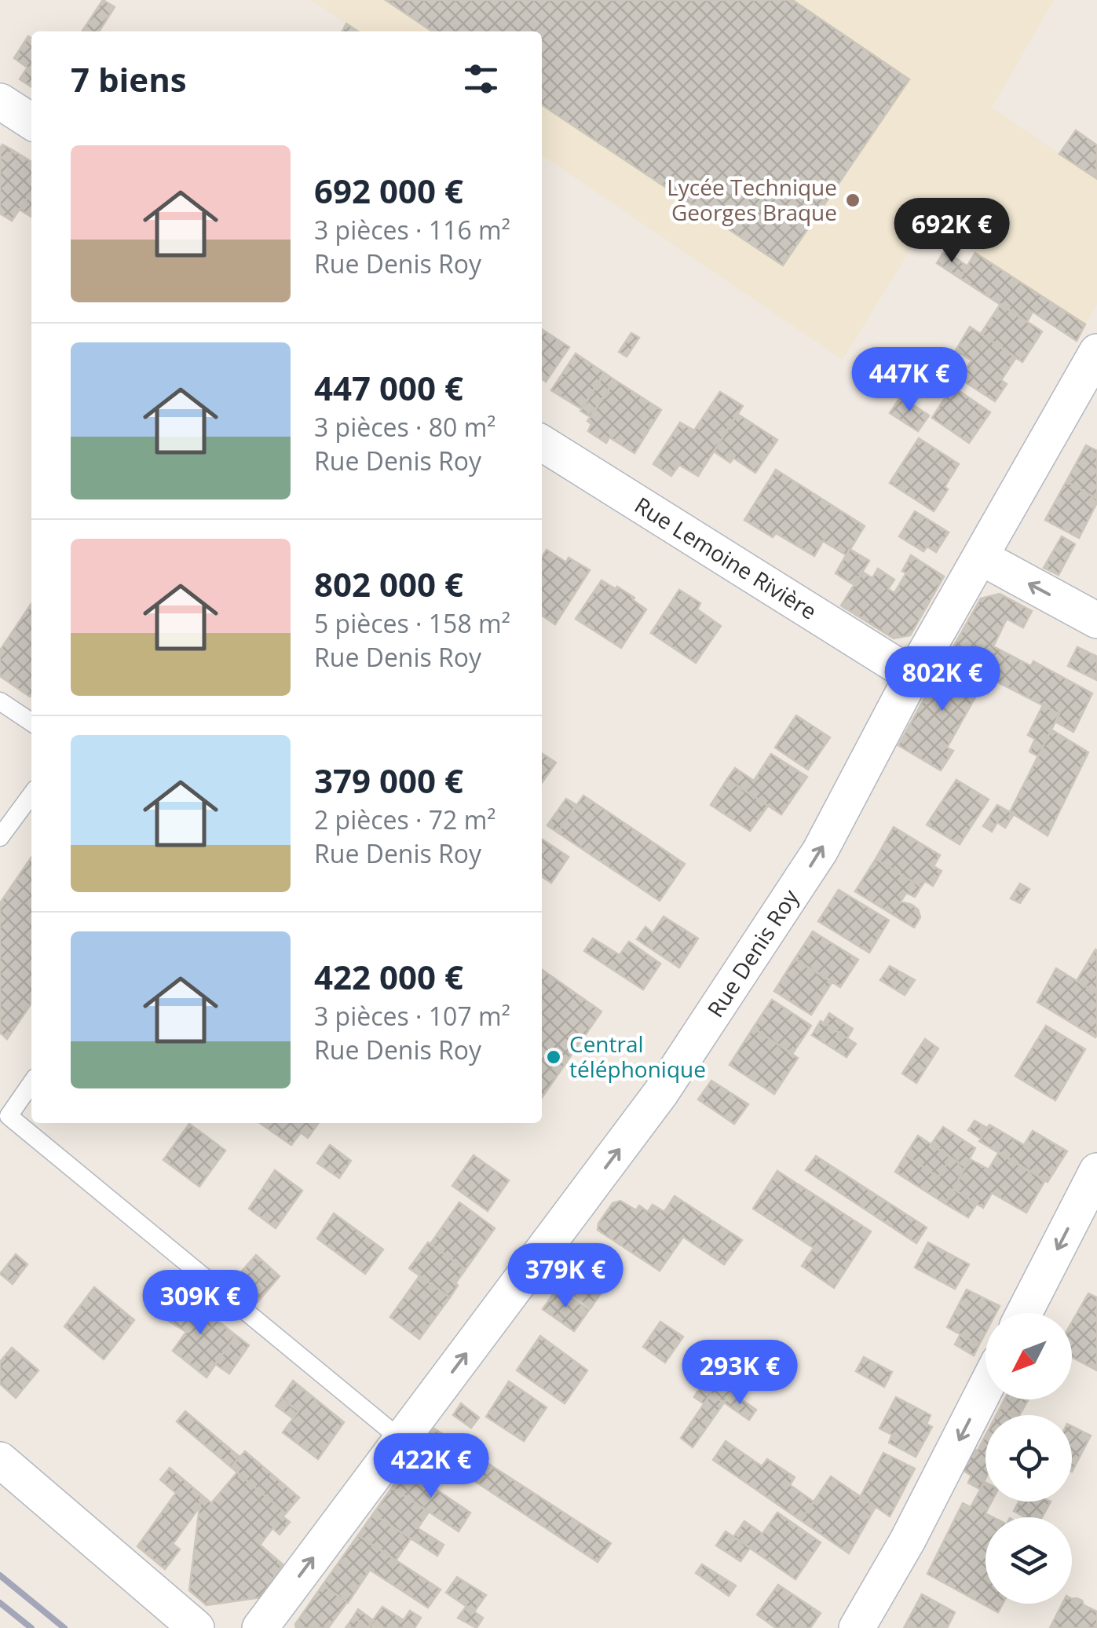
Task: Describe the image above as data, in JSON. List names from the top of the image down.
{
  "streets": {
    "street": ["Rue Lemoine Rivière", "Rue Denis Roy"]
  },
  "crossings": [
    ["Rue Lemoine Rivière", "Rue Denis Roy"]
  ],
  "one_way": ["Rue Denis Roy"],
  "places": ["Lycée Technique Georges Braque", "Central téléphonique"],
  "north": "bottom left",
  "page": {
    "heading": "7 biens",
    "list": [
      {
        "name": "692 000 €",
        "note": "3 pièces · 116 m² · Rue Denis Roy"
      },
      {
        "name": "447 000 €",
        "note": "3 pièces · 80 m² · Rue Denis Roy"
      },
      {
        "name": "802 000 €",
        "note": "5 pièces · 158 m² · Rue Denis Roy"
      },
      {
        "name": "379 000 €",
        "note": "2 pièces · 72 m² · Rue Denis Roy"
      },
      {
        "name": "422 000 €",
        "note": "3 pièces · 107 m² · Rue Denis Roy"
      }
    ],
    "price": [
      "692K €",
      "447K €",
      "802K €",
      "379K €",
      "309K €",
      "293K €",
      "422K €"
    ]
  }
}
